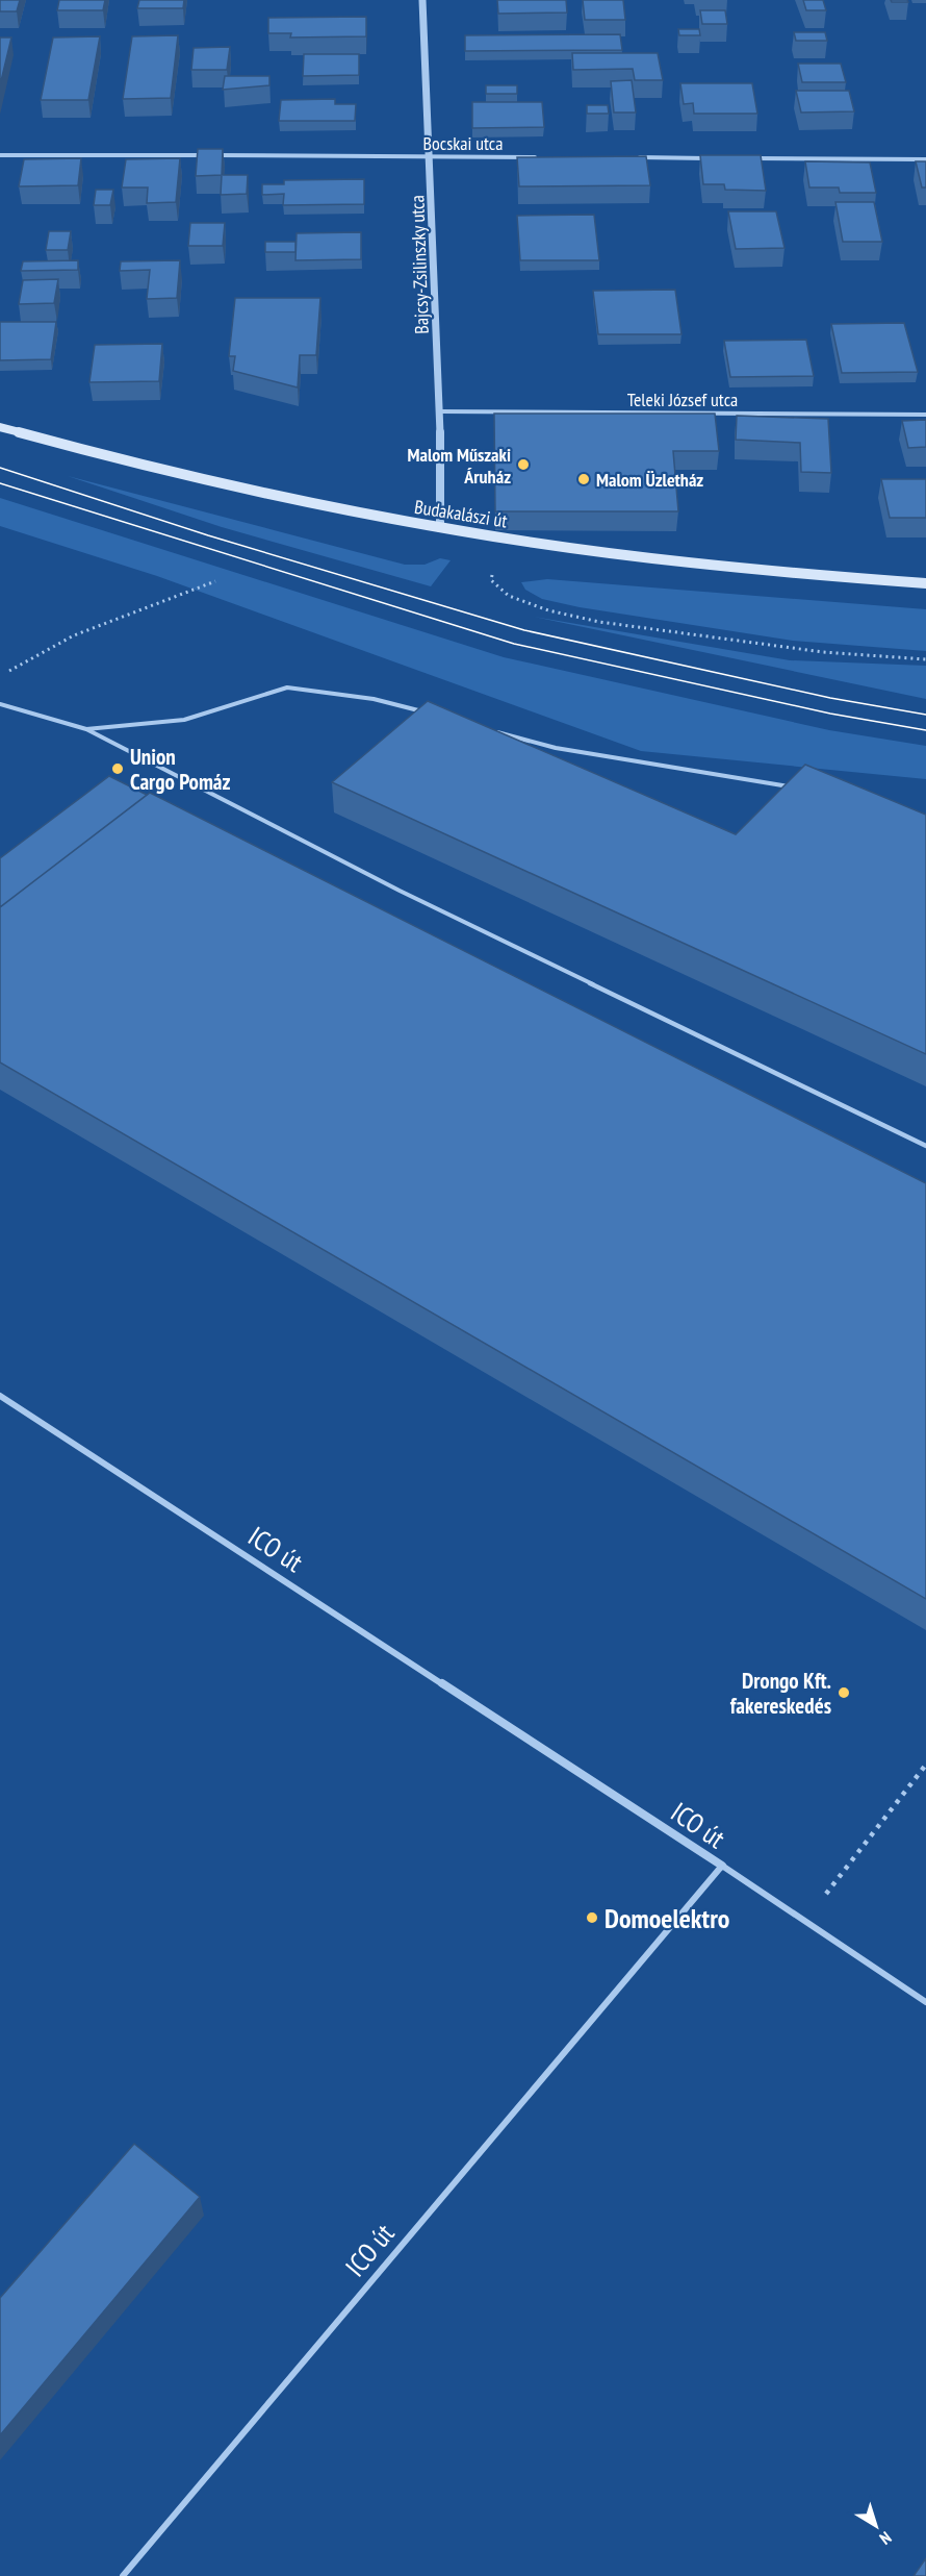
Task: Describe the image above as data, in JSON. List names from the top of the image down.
{
  "streets": {
    "main road": ["Budakalászi út"],
    "street": [
      "Bocskai utca",
      "Bajcsy-Zsilinszky utca",
      "Teleki József utca",
      "ICO út"
    ]
  },
  "crossings": [
    ["Bocskai utca", "Bajcsy-Zsilinszky utca"],
    ["Bajcsy-Zsilinszky utca", "Teleki József utca"],
    ["Bajcsy-Zsilinszky utca", "Budakalászi út"]
  ],
  "places": [
    "Malom Műszaki Áruház",
    "Malom Üzletház",
    "Union Cargo Pomáz",
    "Drongo Kft. fakereskedés",
    "Domoelektro"
  ],
  "north": "bottom right"
}
